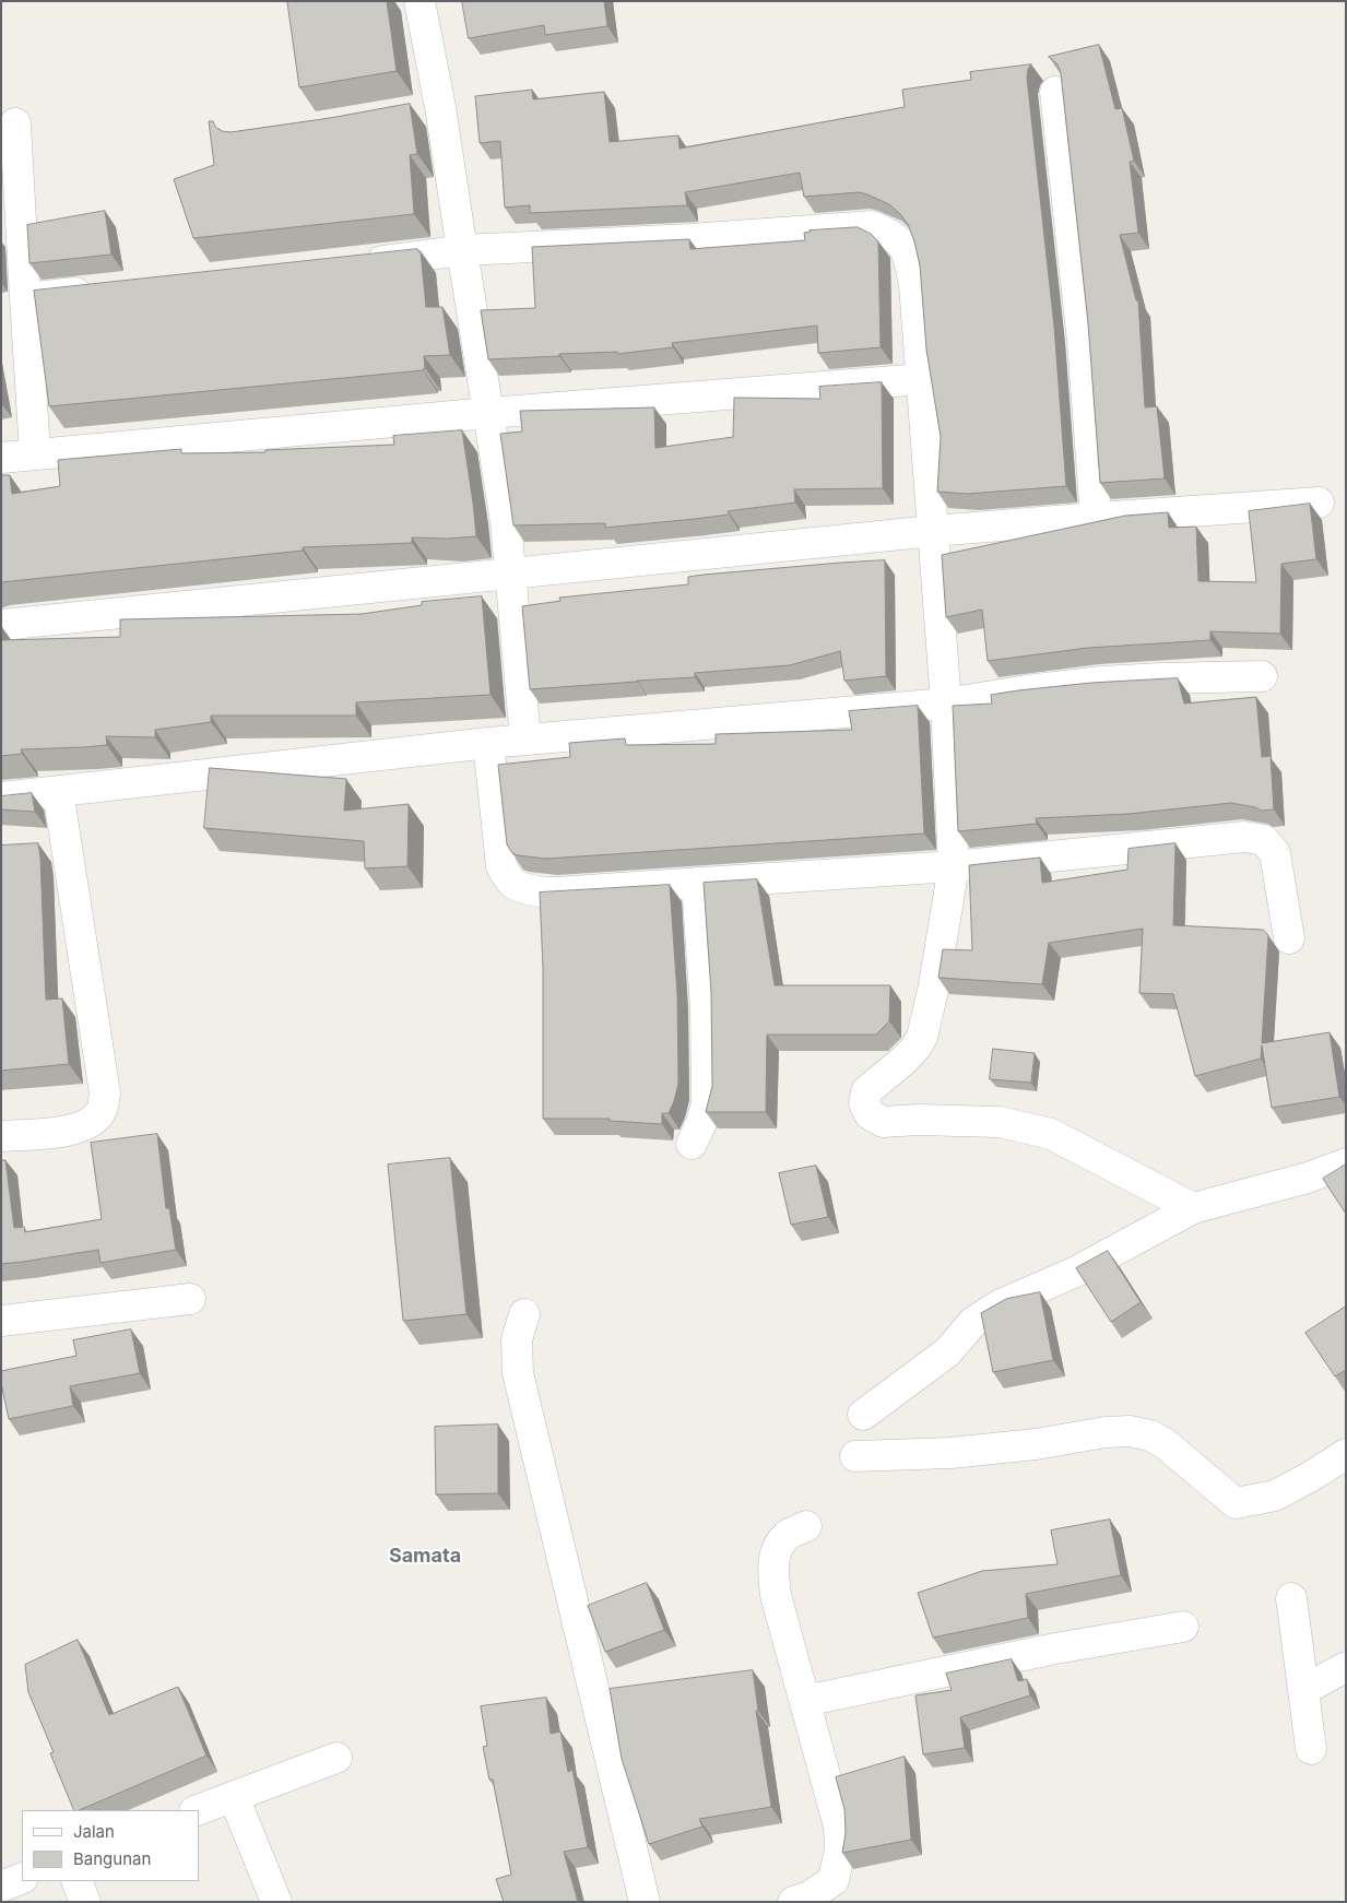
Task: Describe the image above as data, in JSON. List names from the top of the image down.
{
  "districts": ["Samata"],
  "legend": ["Jalan", "Bangunan"]
}
